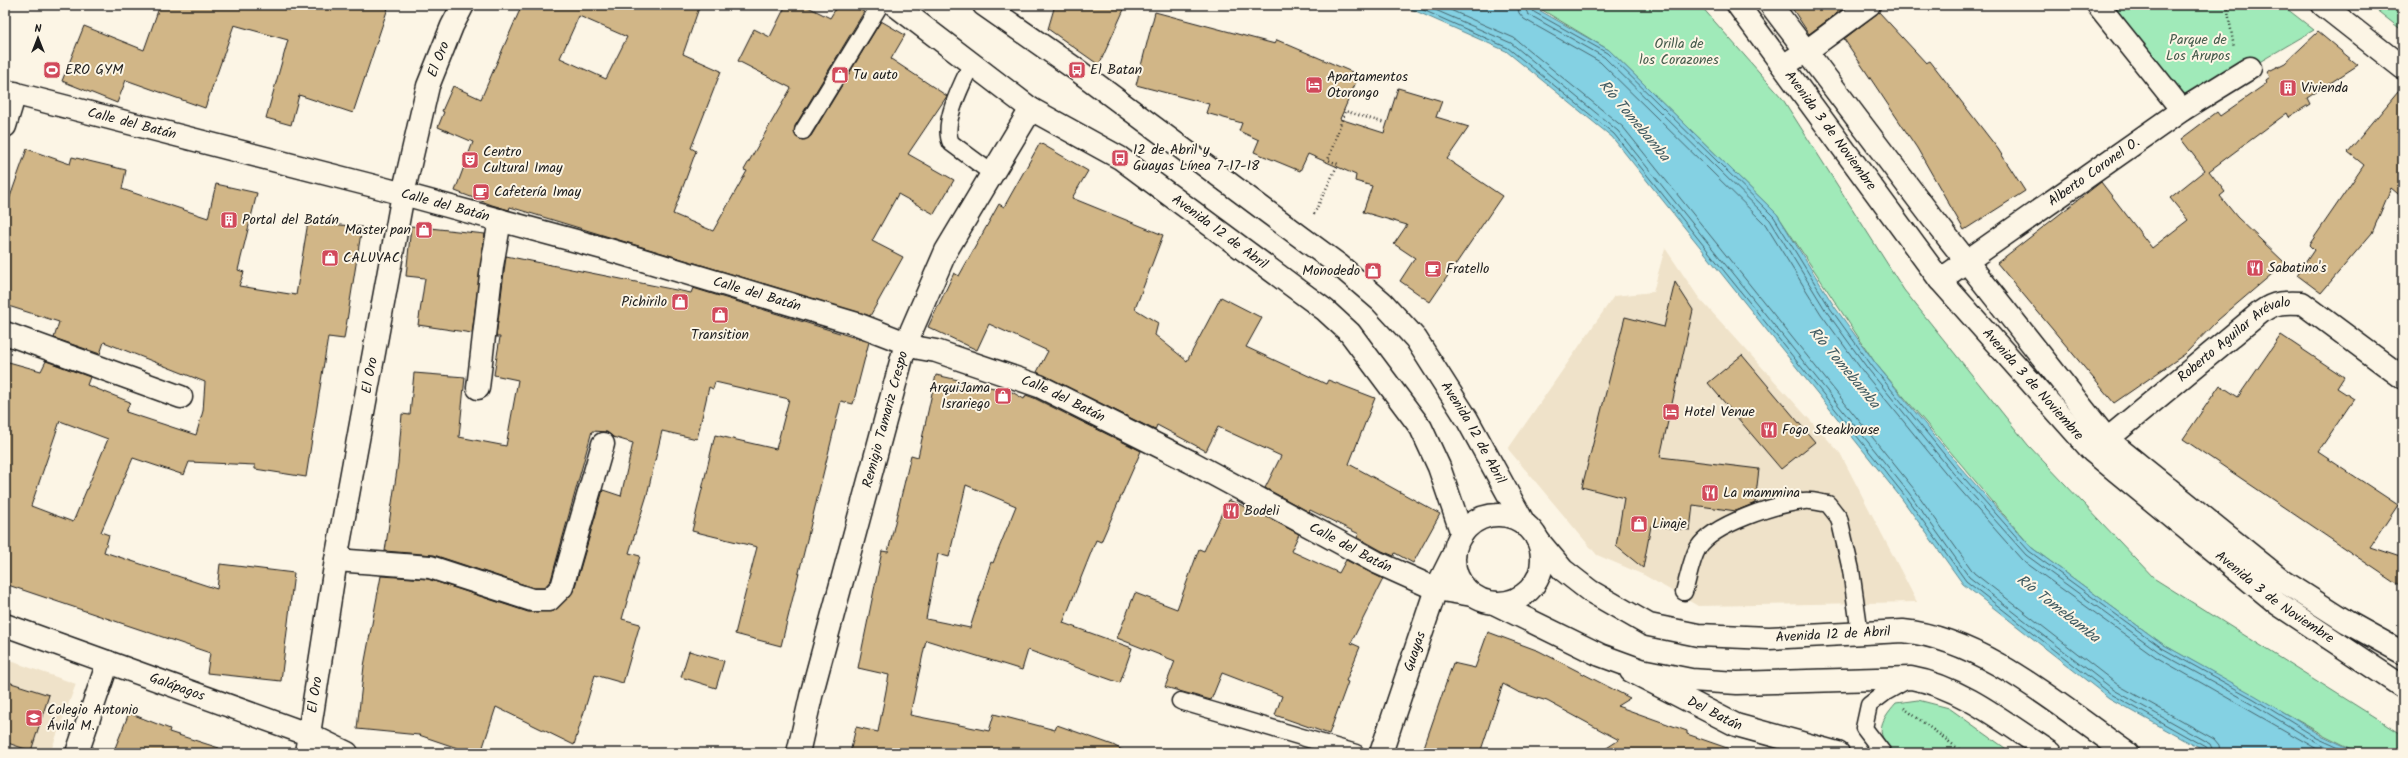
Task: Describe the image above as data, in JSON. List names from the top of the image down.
{
  "streets": {
    "street": [
      "El Oro",
      "Calle del Batán",
      "Avenida 3 de Noviembre",
      "Alberto Coronel O.",
      "Avenida 12 de Abril",
      "Roberto Aguilar Arévalo",
      "Remigio Tamariz Crespo",
      "Guayas",
      "Galápagos",
      "Del Batán"
    ]
  },
  "crossings": [
    ["El Oro", "Calle del Batán"],
    ["El Oro", "Galápagos"],
    ["Calle del Batán", "Avenida 12 de Abril"],
    ["Calle del Batán", "Remigio Tamariz Crespo"],
    ["Calle del Batán", "Guayas"],
    ["Avenida 3 de Noviembre", "Alberto Coronel O."],
    ["Avenida 3 de Noviembre", "Roberto Aguilar Arévalo"],
    ["Avenida 12 de Abril", "Remigio Tamariz Crespo"],
    ["Avenida 12 de Abril", "Guayas"],
    ["Avenida 12 de Abril", "Del Batán"]
  ],
  "water": ["Río Tomebamba"],
  "parks": ["Parque de Los Arupos", "Orilla de los Corazones"],
  "places": {
    "sports": ["ERO GYM"],
    "bus stop": ["El Batan", "12 de Abril y Guayas Línea 7-17-18"],
    "shop": [
      "Tu auto",
      "Master pan",
      "CALUVAC",
      "Monodedo",
      "Pichirilo",
      "Transition",
      "ArquiJama Israriego",
      "Linaje"
    ],
    "hotel": ["Apartamentos Otorongo", "Hotel Venue"],
    "building": ["Vivienda", "Portal del Batán"],
    "theatre": ["Centro Cultural Imay"],
    "cafe": ["Cafetería Imay", "Fratello"],
    "restaurant": [
      "Sabatino's",
      "Fogo Steakhouse",
      "La mammina",
      "Bodeli"
    ],
    "school or university": ["Colegio Antonio Ávila M."]
  },
  "north": "top"
}
